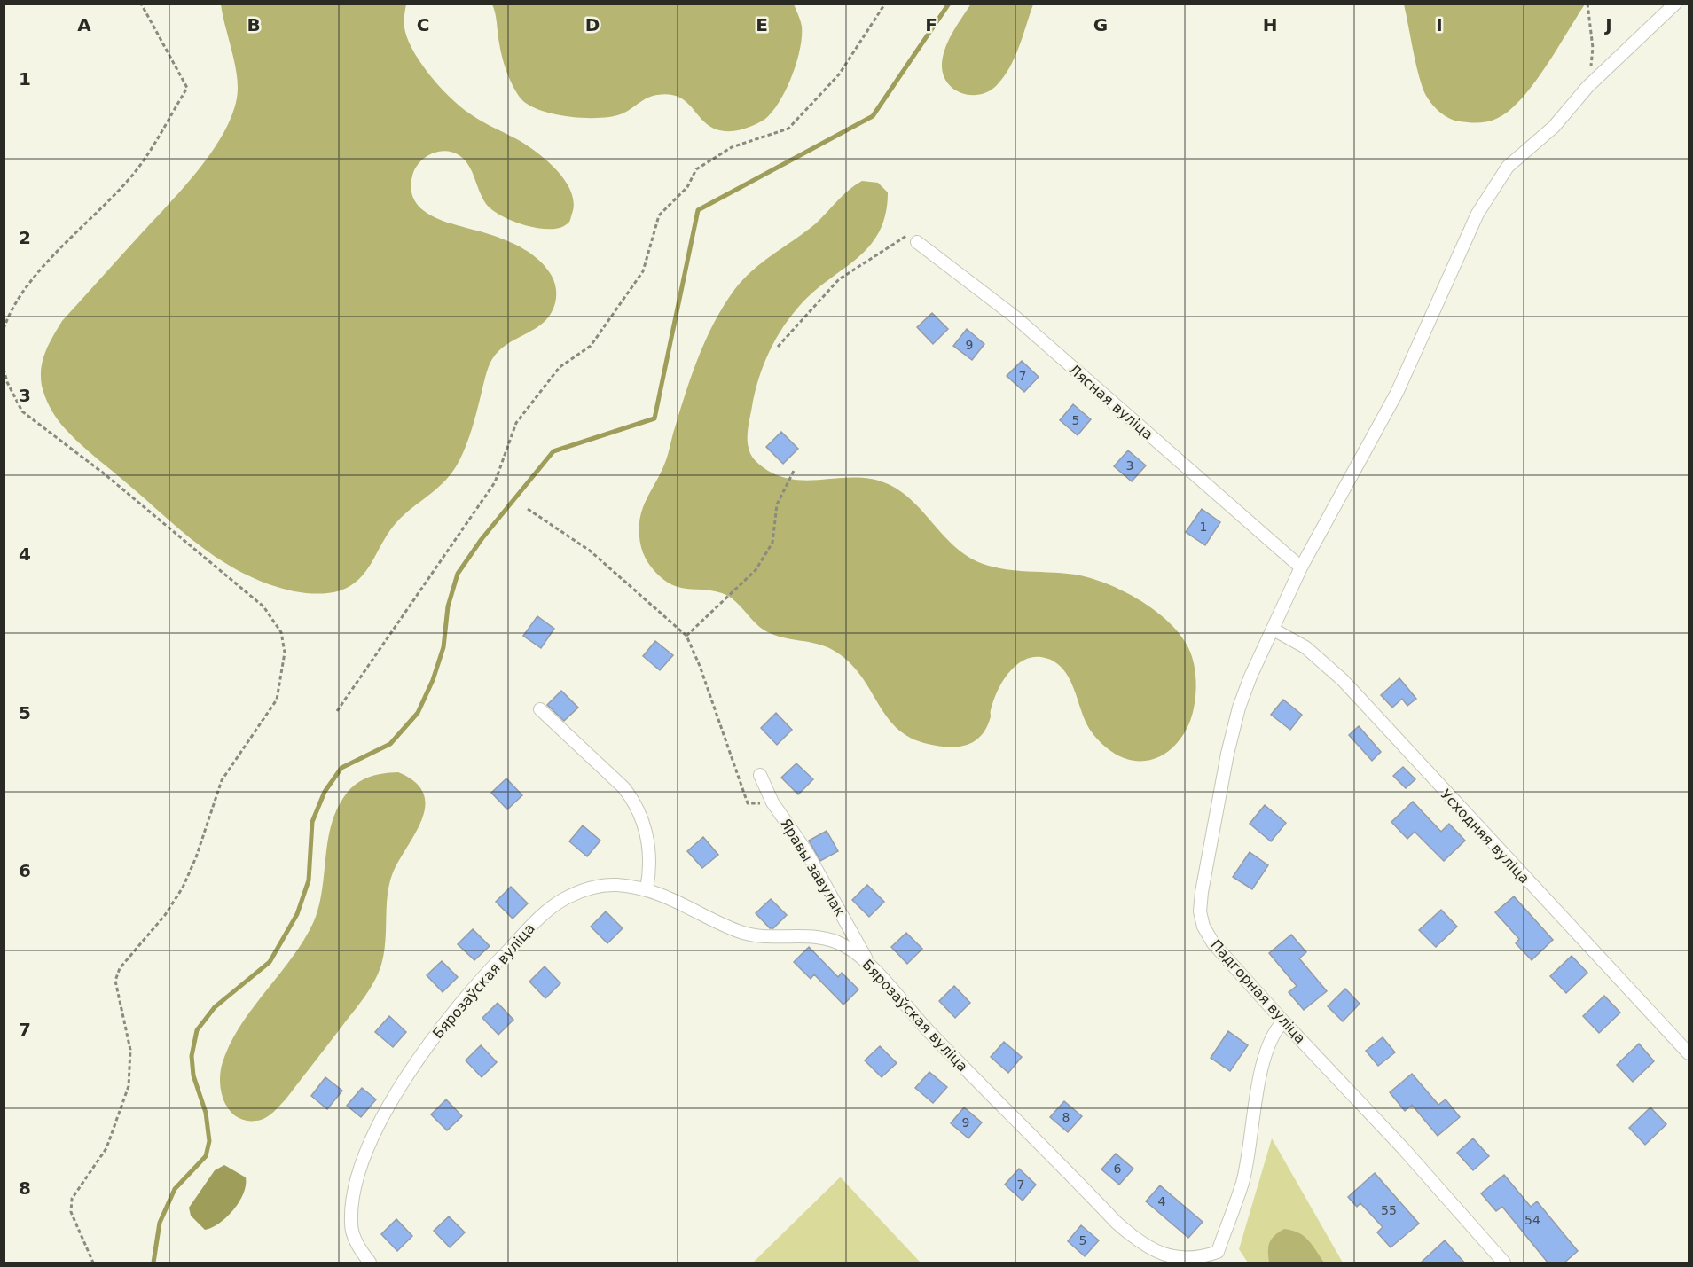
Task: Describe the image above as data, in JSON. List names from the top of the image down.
{
  "streets": {
    "street": [
      "Лясная вуліца",
      "Усходняя вуліца",
      "Яравы завулак",
      "Бярозаўская вуліца",
      "Падгорная вуліца"
    ]
  },
  "crossings": [
    ["Лясная вуліца", "Падгорная вуліца"],
    ["Усходняя вуліца", "Падгорная вуліца"],
    ["Яравы завулак", "Бярозаўская вуліца"],
    ["Бярозаўская вуліца", "Падгорная вуліца"]
  ],
  "house_numbers": [
    "9",
    "7",
    "5",
    "3",
    "1",
    "8",
    "9",
    "6",
    "7",
    "4",
    "55",
    "54",
    "5"
  ],
  "grid": {
    "columns": [
      "A",
      "B",
      "C",
      "D",
      "E",
      "F",
      "G",
      "H",
      "I",
      "J"
    ],
    "rows": [
      "1",
      "2",
      "3",
      "4",
      "5",
      "6",
      "7",
      "8"
    ]
  }
}
